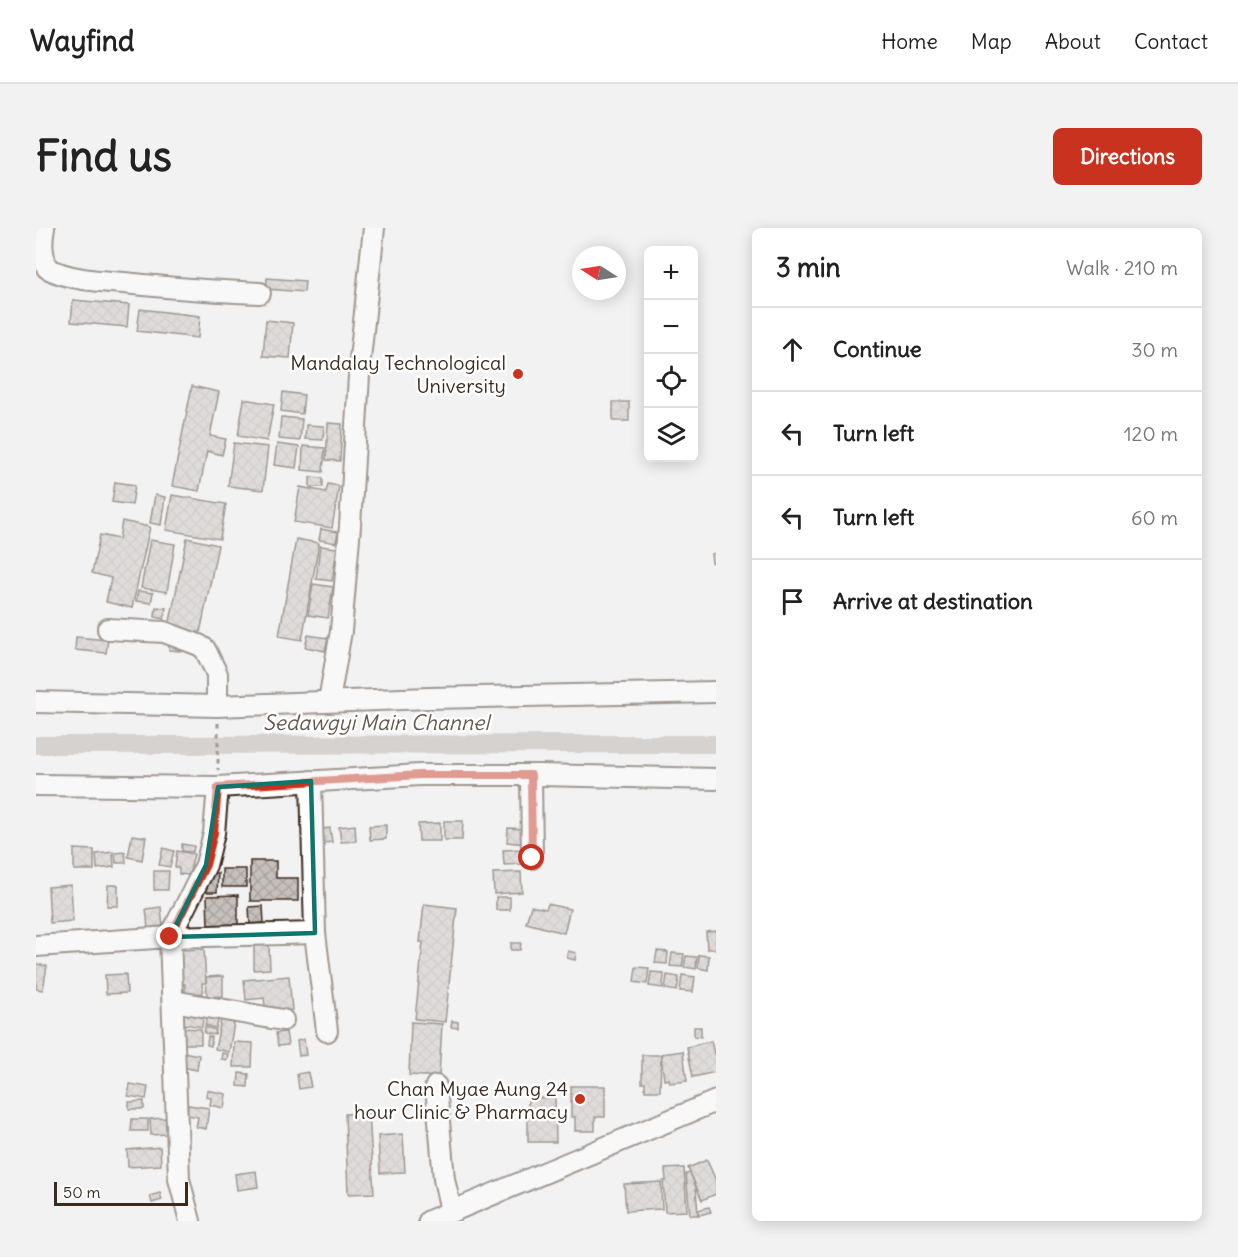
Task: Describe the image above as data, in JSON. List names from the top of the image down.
{
  "water": ["Sedawgyi Main Channel"],
  "places": ["Mandalay Technological University", "Chan Myae Aung 24 hour Clinic & Pharmacy"],
  "scale_bar": "50 m",
  "north": "left",
  "page": {
    "header": "Wayfind",
    "nav": [
      "Home",
      "Map",
      "About",
      "Contact"
    ],
    "buttons": "Directions",
    "title": "Find us",
    "heading": ["3 min", "Walk · 210 m"],
    "map_buttons": ["+", "−"],
    "list": [
      ["Continue", "30 m"],
      ["Turn left", "120 m"],
      ["Turn left", "60 m"],
      "Arrive at destination"
    ],
    "scale": "50 m"
  }
}
